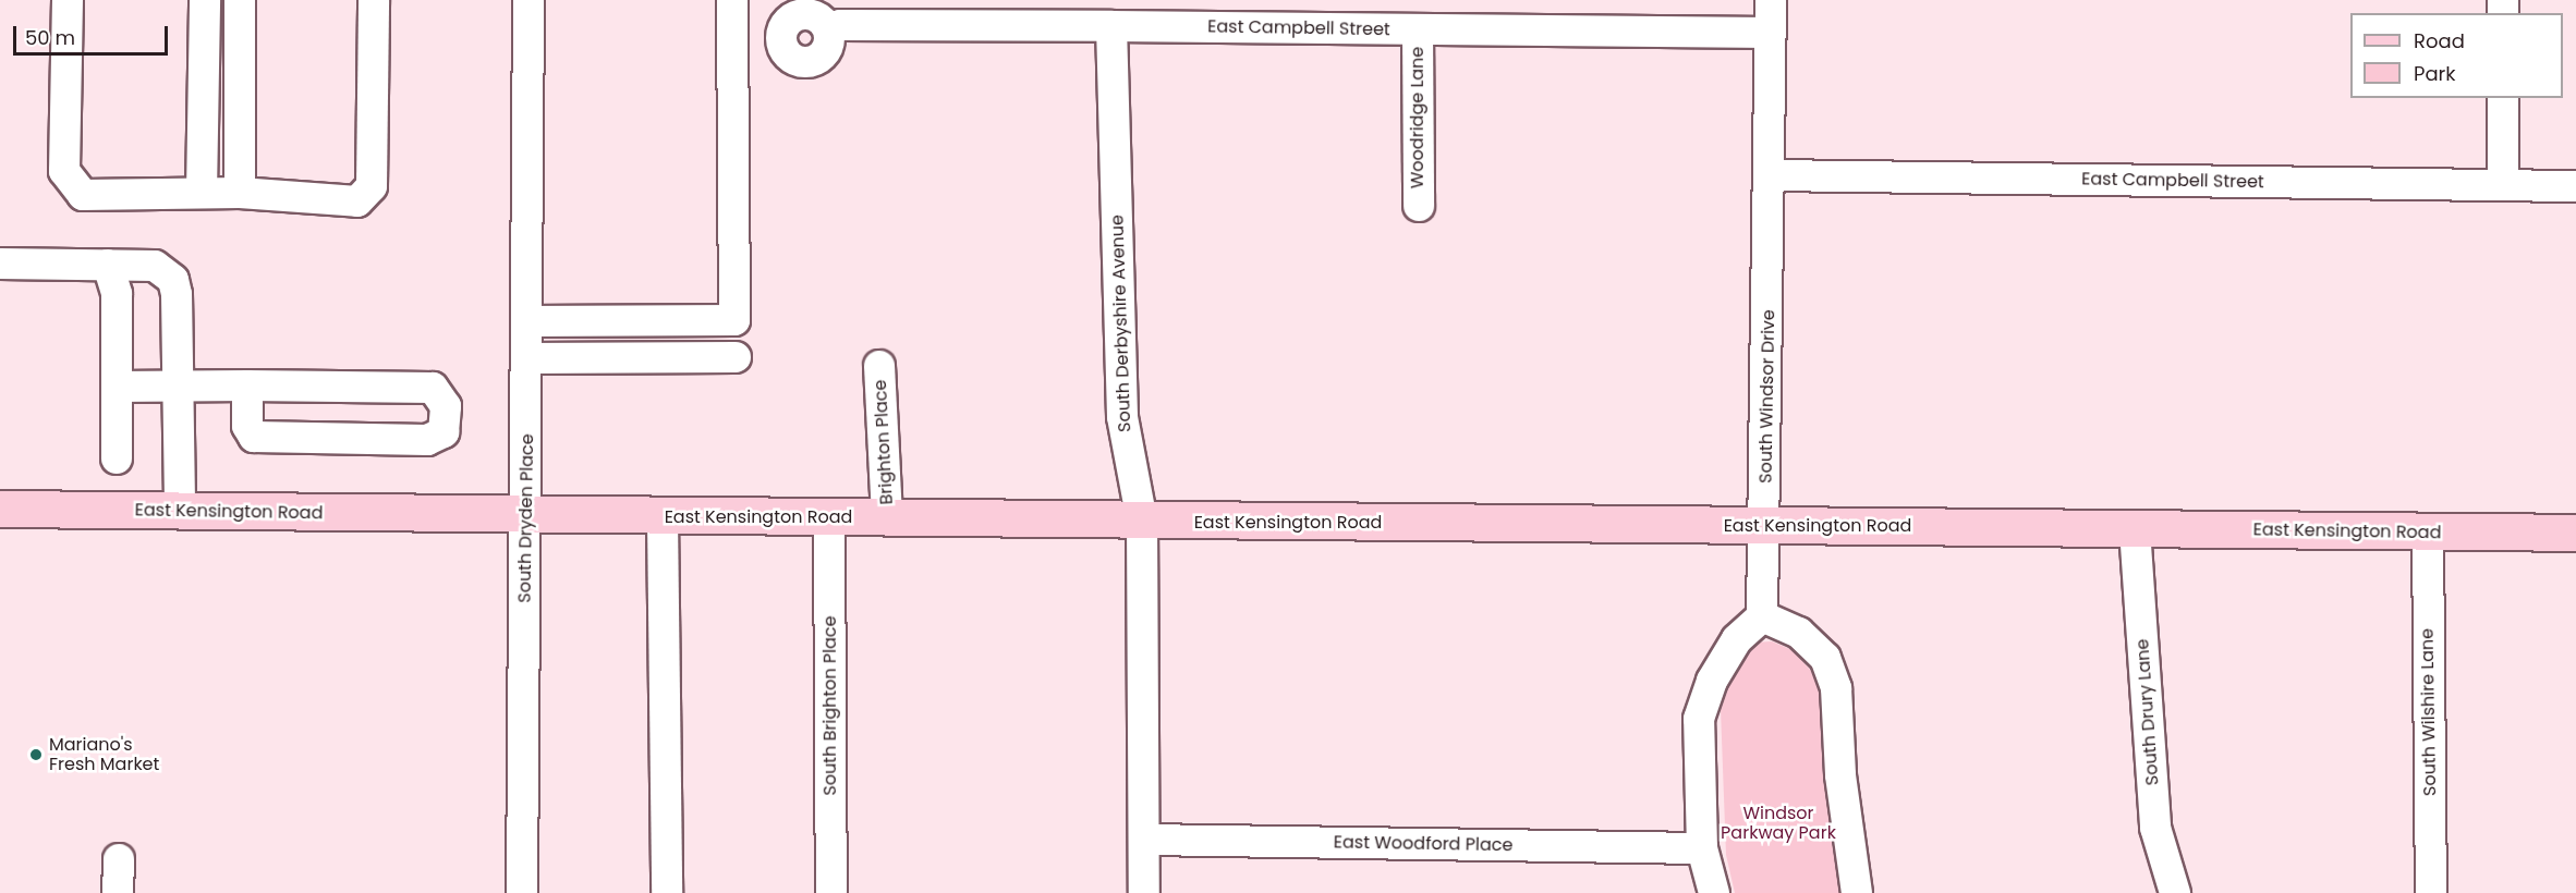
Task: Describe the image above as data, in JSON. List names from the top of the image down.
{
  "streets": {
    "main road": ["East Kensington Road"],
    "street": [
      "East Campbell Street",
      "Woodridge Lane",
      "South Derbyshire Avenue",
      "South Windsor Drive",
      "Brighton Place",
      "South Dryden Place",
      "South Brighton Place",
      "South Drury Lane",
      "South Wilshire Lane",
      "East Woodford Place"
    ]
  },
  "crossings": [
    ["East Campbell Street", "Woodridge Lane"],
    ["East Campbell Street", "South Derbyshire Avenue"],
    ["East Campbell Street", "South Windsor Drive"],
    ["South Derbyshire Avenue", "East Kensington Road"],
    ["South Derbyshire Avenue", "East Woodford Place"],
    ["South Windsor Drive", "East Kensington Road"],
    ["Brighton Place", "East Kensington Road"],
    ["East Kensington Road", "South Dryden Place"],
    ["East Kensington Road", "South Brighton Place"],
    ["East Kensington Road", "South Drury Lane"],
    ["East Kensington Road", "South Wilshire Lane"]
  ],
  "parks": ["Windsor Parkway Park"],
  "places": ["Mariano's Fresh Market"],
  "legend": ["Road", "Park"],
  "scale_bar": "50 m"
}
